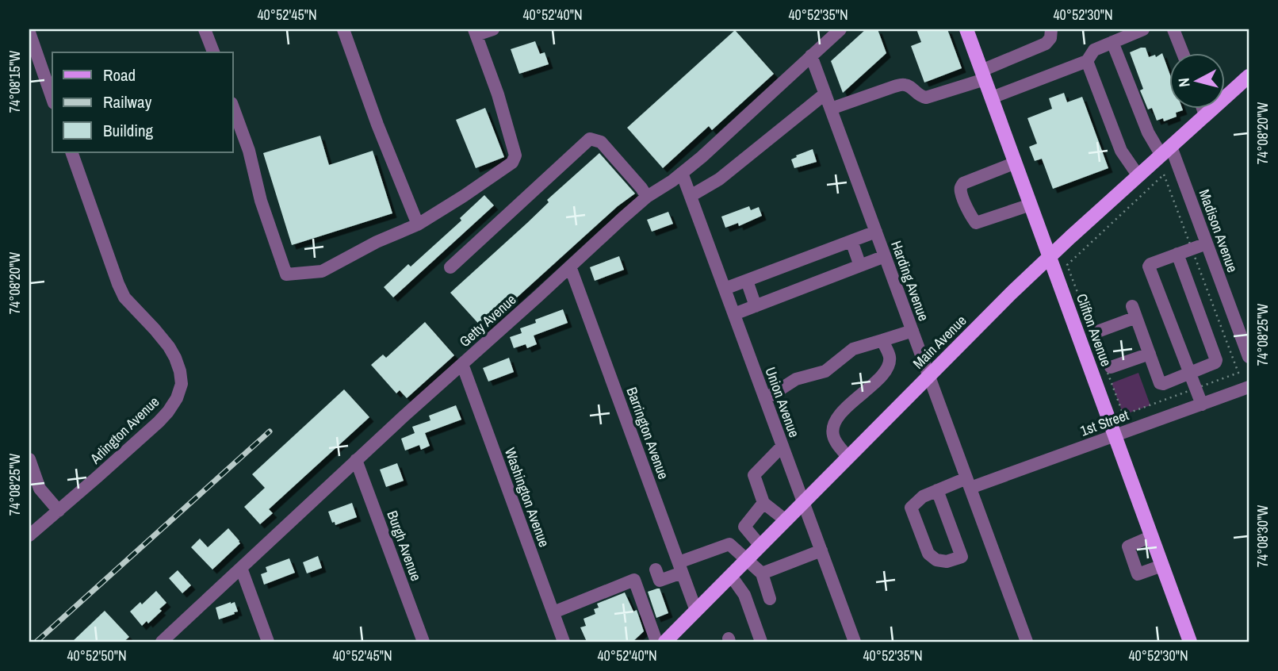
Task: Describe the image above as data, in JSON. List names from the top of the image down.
{
  "streets": {
    "main road": ["Clifton Avenue", "Main Avenue"],
    "street": [
      "Madison Avenue",
      "Harding Avenue",
      "Getty Avenue",
      "Union Avenue",
      "1st Street",
      "Arlington Avenue",
      "Barrington Avenue",
      "Washington Avenue",
      "Burgh Avenue"
    ]
  },
  "crossings": [
    ["Madison Avenue", "Main Avenue"],
    ["Harding Avenue", "Getty Avenue"],
    ["Harding Avenue", "Main Avenue"],
    ["Harding Avenue", "1st Street"],
    ["Getty Avenue", "Union Avenue"],
    ["Getty Avenue", "Barrington Avenue"],
    ["Getty Avenue", "Washington Avenue"],
    ["Getty Avenue", "Burgh Avenue"],
    ["Clifton Avenue", "Main Avenue"],
    ["Clifton Avenue", "1st Street"],
    ["Main Avenue", "Union Avenue"],
    ["Main Avenue", "Barrington Avenue"]
  ],
  "legend": ["Road", "Railway", "Building"],
  "north": "left",
  "coordinates": [
    "40°52'45\"N",
    "40°52'40\"N",
    "40°52'35\"N",
    "40°52'30\"N",
    "74°08'15\"W",
    "74°08'20\"W",
    "74°08'25\"W",
    "74°08'30\"W",
    "40°52'50\"N"
  ]
}
